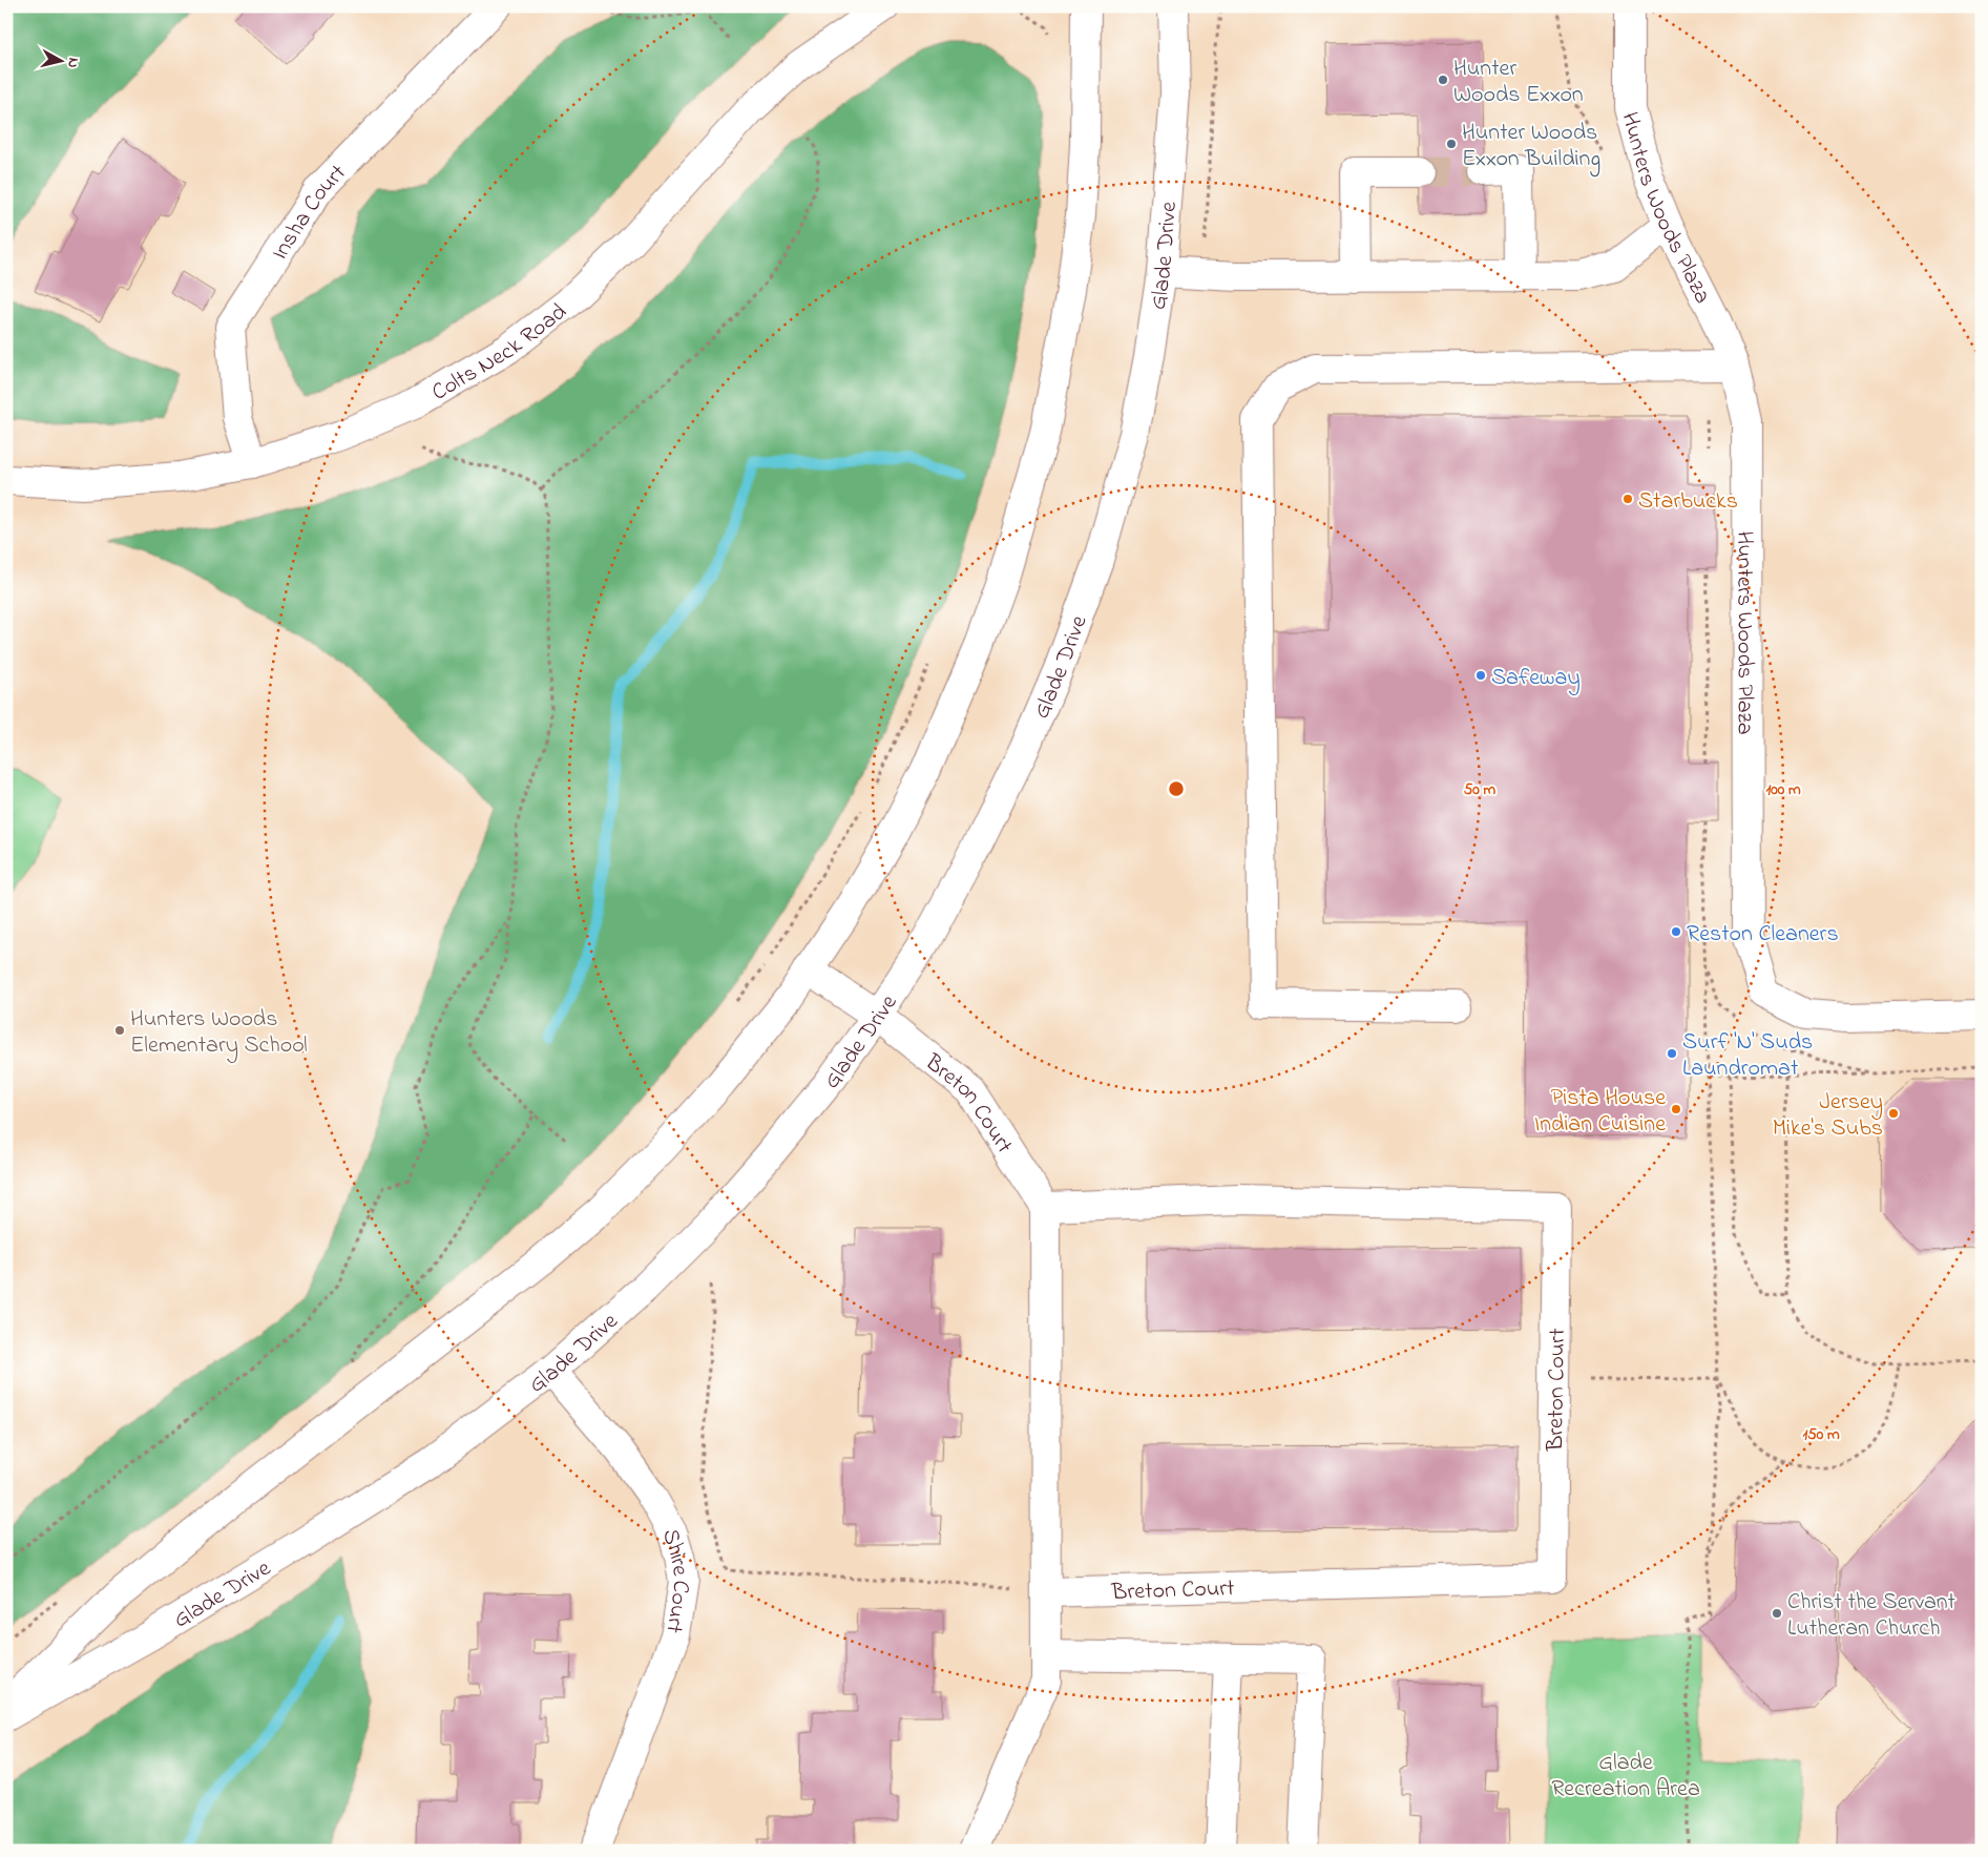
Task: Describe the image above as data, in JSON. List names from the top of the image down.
{
  "streets": {
    "street": [
      "Hunters Woods Plaza",
      "Insha Court",
      "Glade Drive",
      "Colts Neck Road",
      "Breton Court",
      "Shire Court"
    ]
  },
  "crossings": [
    ["Insha Court", "Colts Neck Road"],
    ["Glade Drive", "Breton Court"],
    ["Glade Drive", "Shire Court"]
  ],
  "parks": ["Glade Recreation Area"],
  "places": [
    "Hunter Woods Exxon",
    "Hunter Woods Exxon Building",
    "Starbucks",
    "Safeway",
    "Reston Cleaners",
    "Hunters Woods Elementary School",
    "Surf 'N' Suds Laundromat",
    "Pista House Indian Cuisine",
    "Jersey Mike's Subs",
    "Christ the Servant Lutheran Church"
  ],
  "north": "right",
  "rings": ["50 m", "100 m", "150 m"]
}
